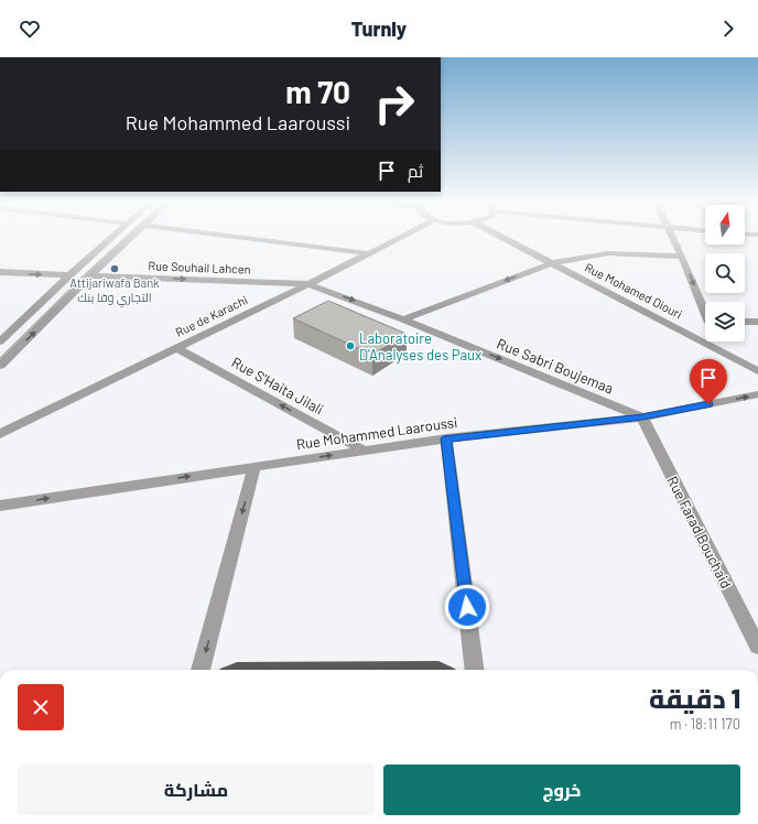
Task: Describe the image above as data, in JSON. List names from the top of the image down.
{
  "streets": {
    "street": [
      "Rue Souhail Lahcen",
      "Rue Mohamed Diouri",
      "Rue de Karachi",
      "Rue Sabri Boujemaa",
      "Rue S'Haita Jilali",
      "Rue Mohammed Laaroussi",
      "Rue Farad Bouchaid"
    ]
  },
  "crossings": [
    ["Rue Souhail Lahcen", "Rue de Karachi"],
    ["Rue Souhail Lahcen", "Rue Sabri Boujemaa"],
    ["Rue de Karachi", "Rue Sabri Boujemaa"],
    ["Rue de Karachi", "Rue S'Haita Jilali"],
    ["Rue Sabri Boujemaa", "Rue Mohammed Laaroussi"],
    ["Rue Sabri Boujemaa", "Rue Farad Bouchaid"],
    ["Rue S'Haita Jilali", "Rue Mohammed Laaroussi"],
    ["Rue Mohammed Laaroussi", "Rue Farad Bouchaid"]
  ],
  "one_way": [
    "Rue Souhail Lahcen",
    "Rue Sabri Boujemaa",
    "Rue S'Haita Jilali",
    "Rue Mohammed Laaroussi"
  ],
  "places": ["Attijariwafa Bank التجاري وفا بنك", "Laboratoire D'Analyses des Paux"],
  "north": "top",
  "page": {
    "header": "Turnly",
    "turn": ["70 m", "Rue Mohammed Laaroussi"],
    "then": "ثم",
    "heading": ["1 دقيقة", "170 m · 18:11"],
    "buttons": ["خروج", "مشاركة"]
  }
}
